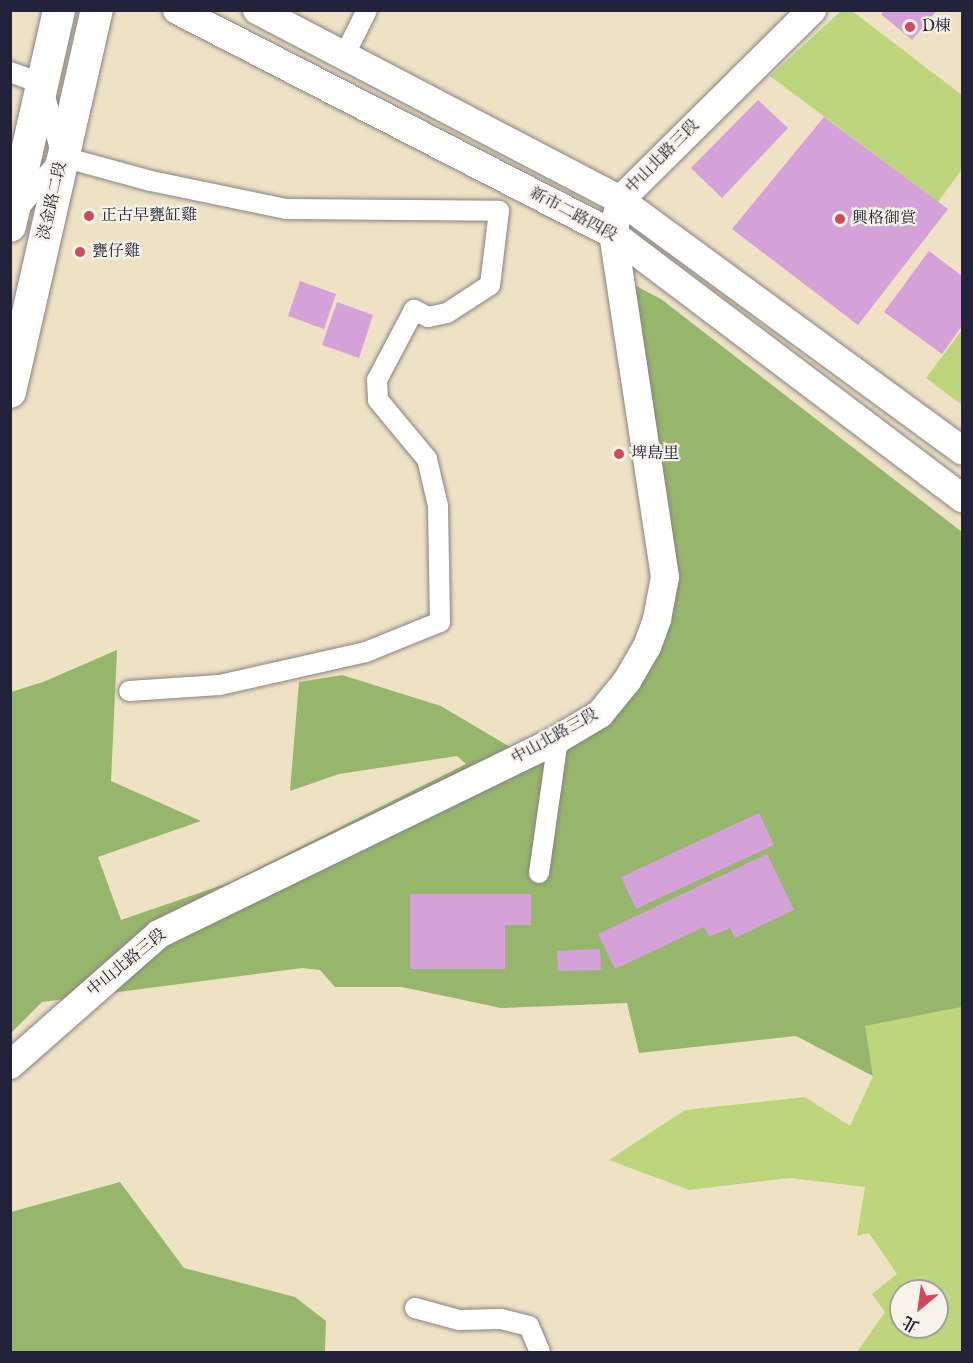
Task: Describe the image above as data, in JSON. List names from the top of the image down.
{
  "streets": {
    "main road": ["淡金路二段"],
    "street": ["中山北路三段", "新市二路四段"]
  },
  "crossings": [
    ["中山北路三段", "新市二路四段"]
  ],
  "places": [
    "D棟",
    "正古早甕缸雞",
    "興格御賞",
    "甕仔雞",
    "埤島里"
  ],
  "north": "bottom left"
}
